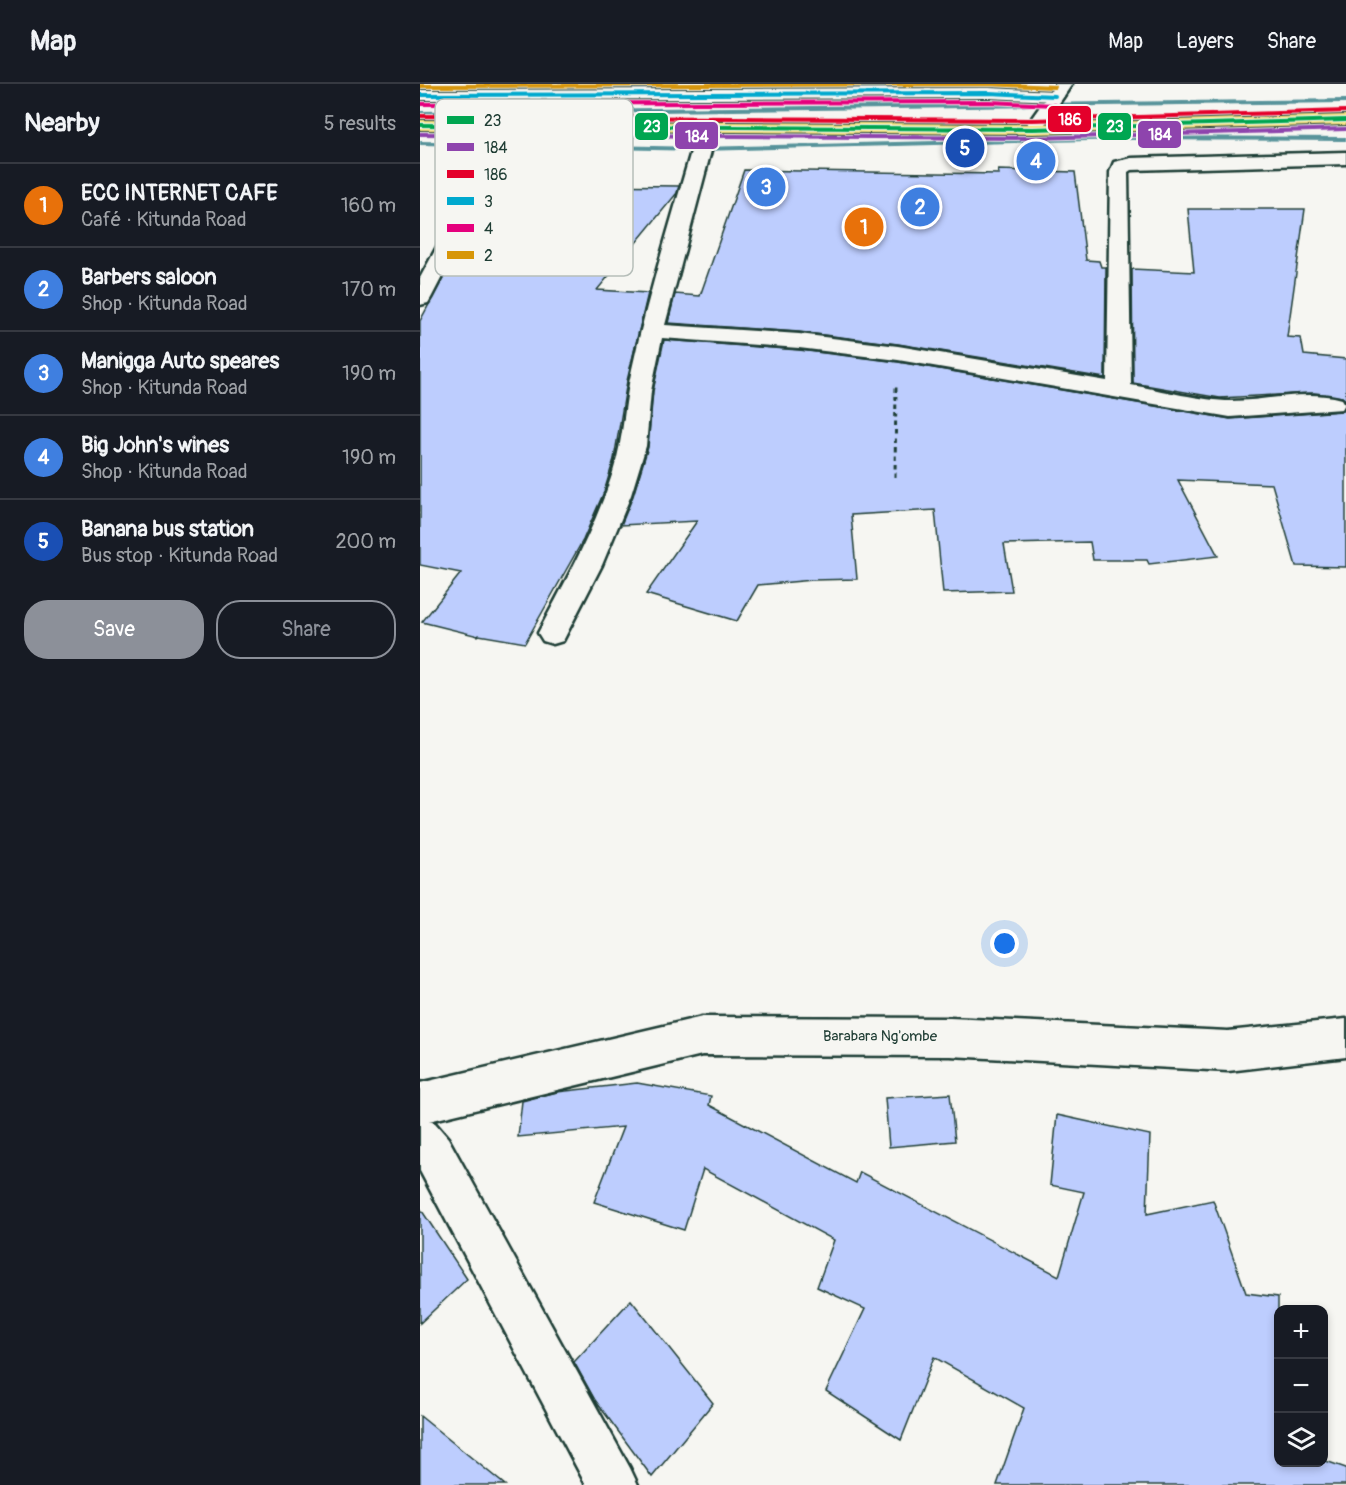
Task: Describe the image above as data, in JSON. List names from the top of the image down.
{
  "streets": {
    "street": ["Barabara Ng'ombe"]
  },
  "lines": [
    "transit line 2",
    "transit line 3",
    "transit line 4",
    "transit line 186",
    "transit line 23",
    "transit line 184"
  ],
  "legend": [
    "23",
    "184",
    "186",
    "3",
    "4",
    "2"
  ],
  "page": {
    "header": "Map",
    "nav": ["Map", "Layers", "Share"],
    "heading": ["Nearby", "5 results"],
    "pins": [
      "5",
      "4",
      "3",
      "2",
      "1"
    ],
    "list": [
      {
        "mark": "1",
        "name": "ECC INTERNET CAFE",
        "note": "Café · Kitunda Road",
        "value": "160 m"
      },
      {
        "mark": "2",
        "name": "Barbers saloon",
        "note": "Shop · Kitunda Road",
        "value": "170 m"
      },
      {
        "mark": "3",
        "name": "Manigga Auto speares",
        "note": "Shop · Kitunda Road",
        "value": "190 m"
      },
      {
        "mark": "4",
        "name": "Big John's wines",
        "note": "Shop · Kitunda Road",
        "value": "190 m"
      },
      {
        "mark": "5",
        "name": "Banana bus station",
        "note": "Bus stop · Kitunda Road",
        "value": "200 m"
      }
    ],
    "buttons": ["Save", "Share"],
    "map_buttons": ["+", "−"]
  }
}
